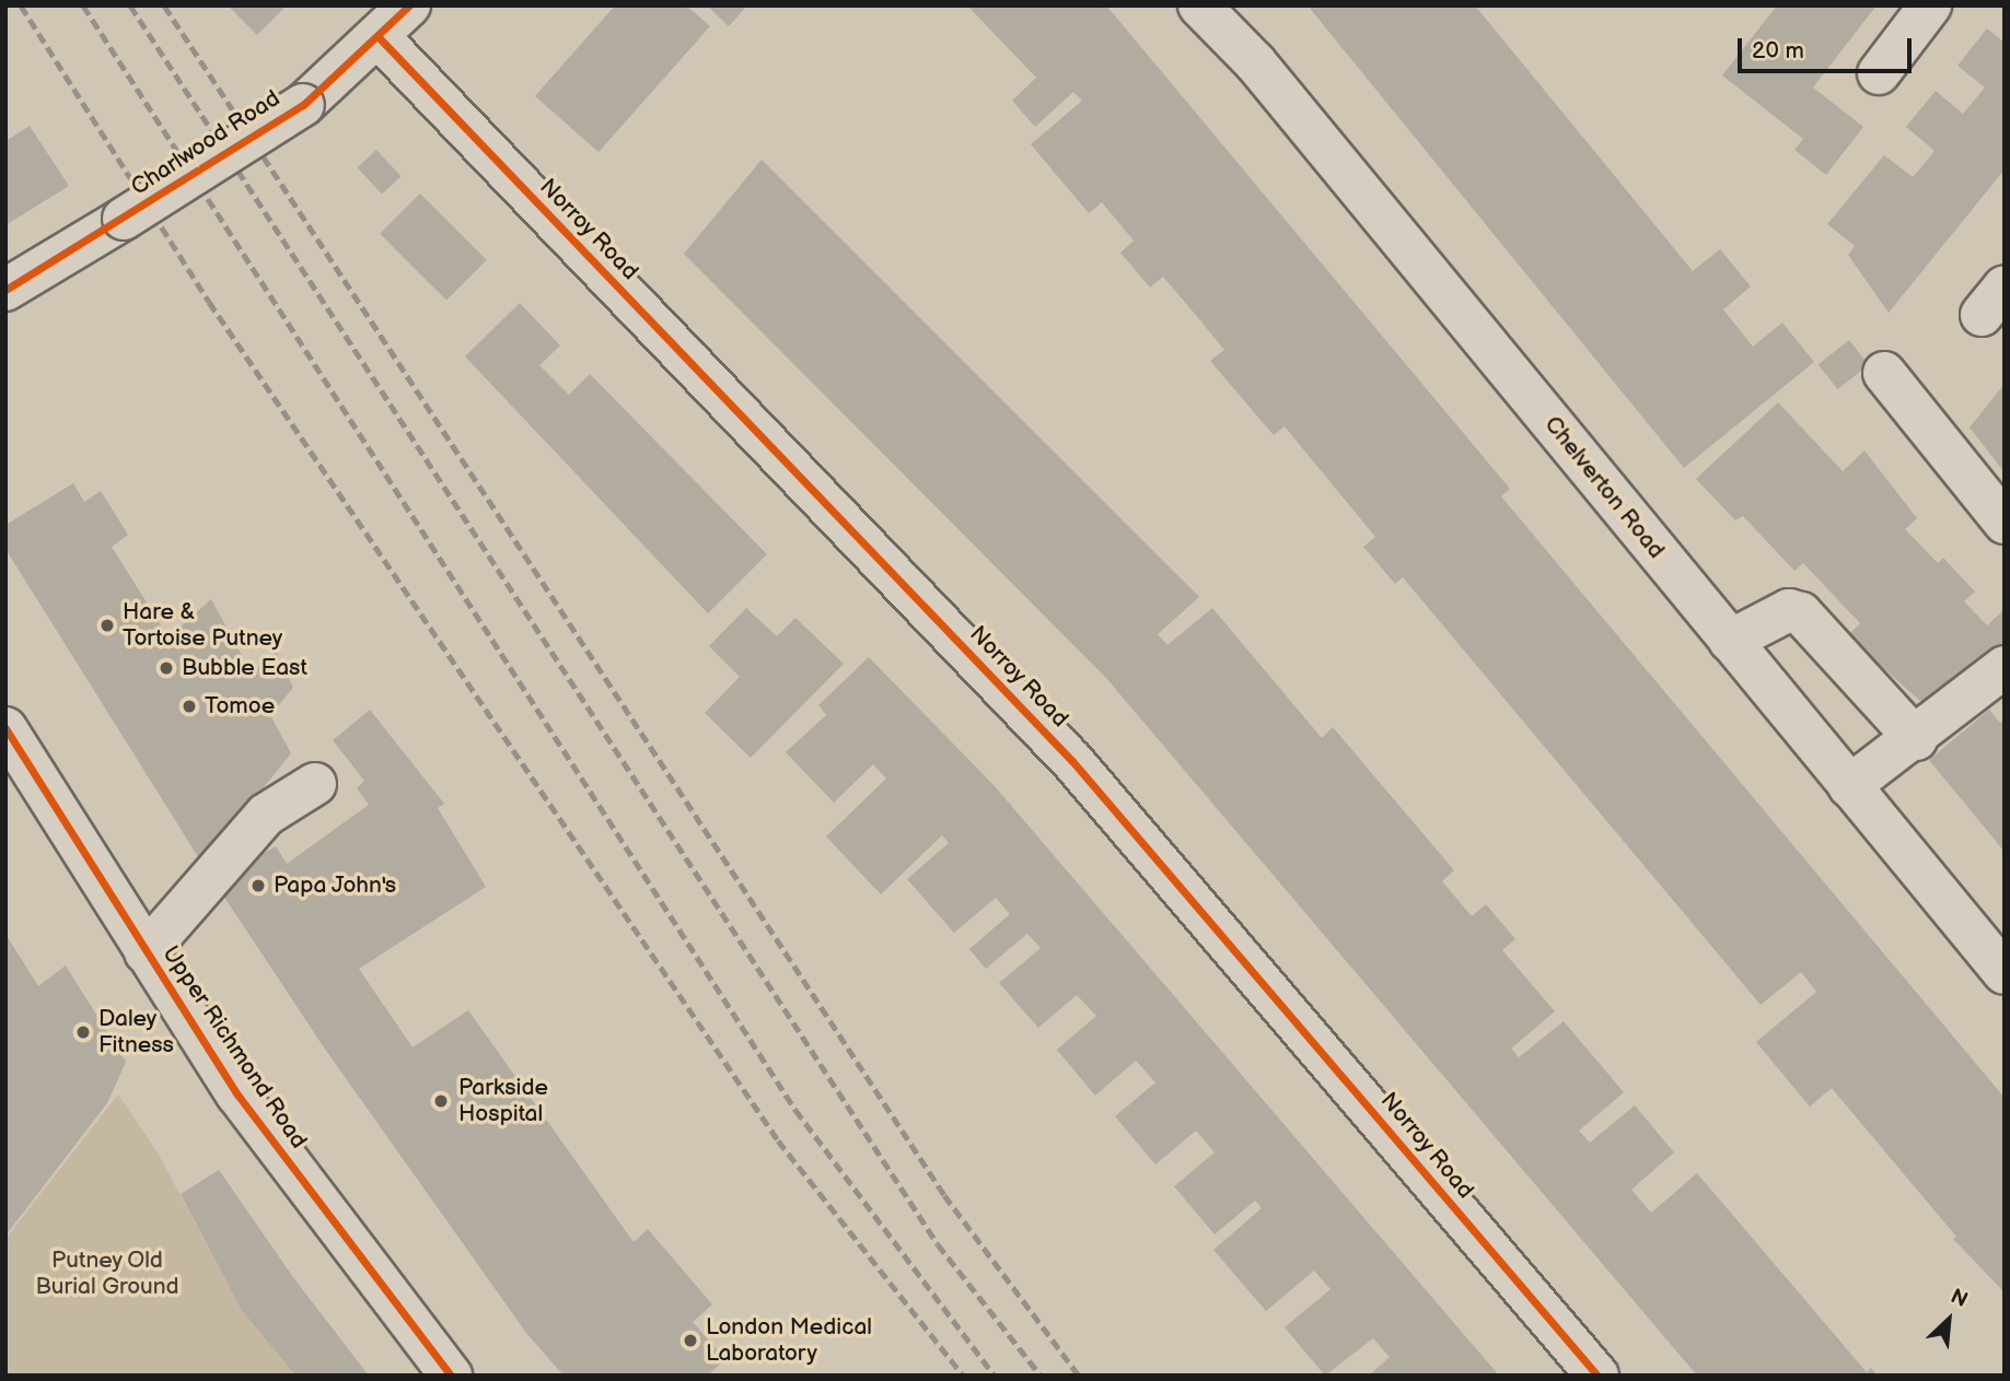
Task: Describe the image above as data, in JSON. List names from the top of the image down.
{
  "streets": {
    "main road": [
      "Charlwood Road",
      "Norroy Road",
      "Chelverton Road",
      "Upper Richmond Road"
    ]
  },
  "crossings": [
    ["Charlwood Road", "Norroy Road"]
  ],
  "parks": ["Putney Old Burial Ground"],
  "places": [
    "Hare & Tortoise Putney",
    "Bubble East",
    "Tomoe",
    "Papa John's",
    "Daley Fitness",
    "Parkside Hospital",
    "London Medical Laboratory"
  ],
  "scale_bar": "20 m",
  "north": "top right"
}
